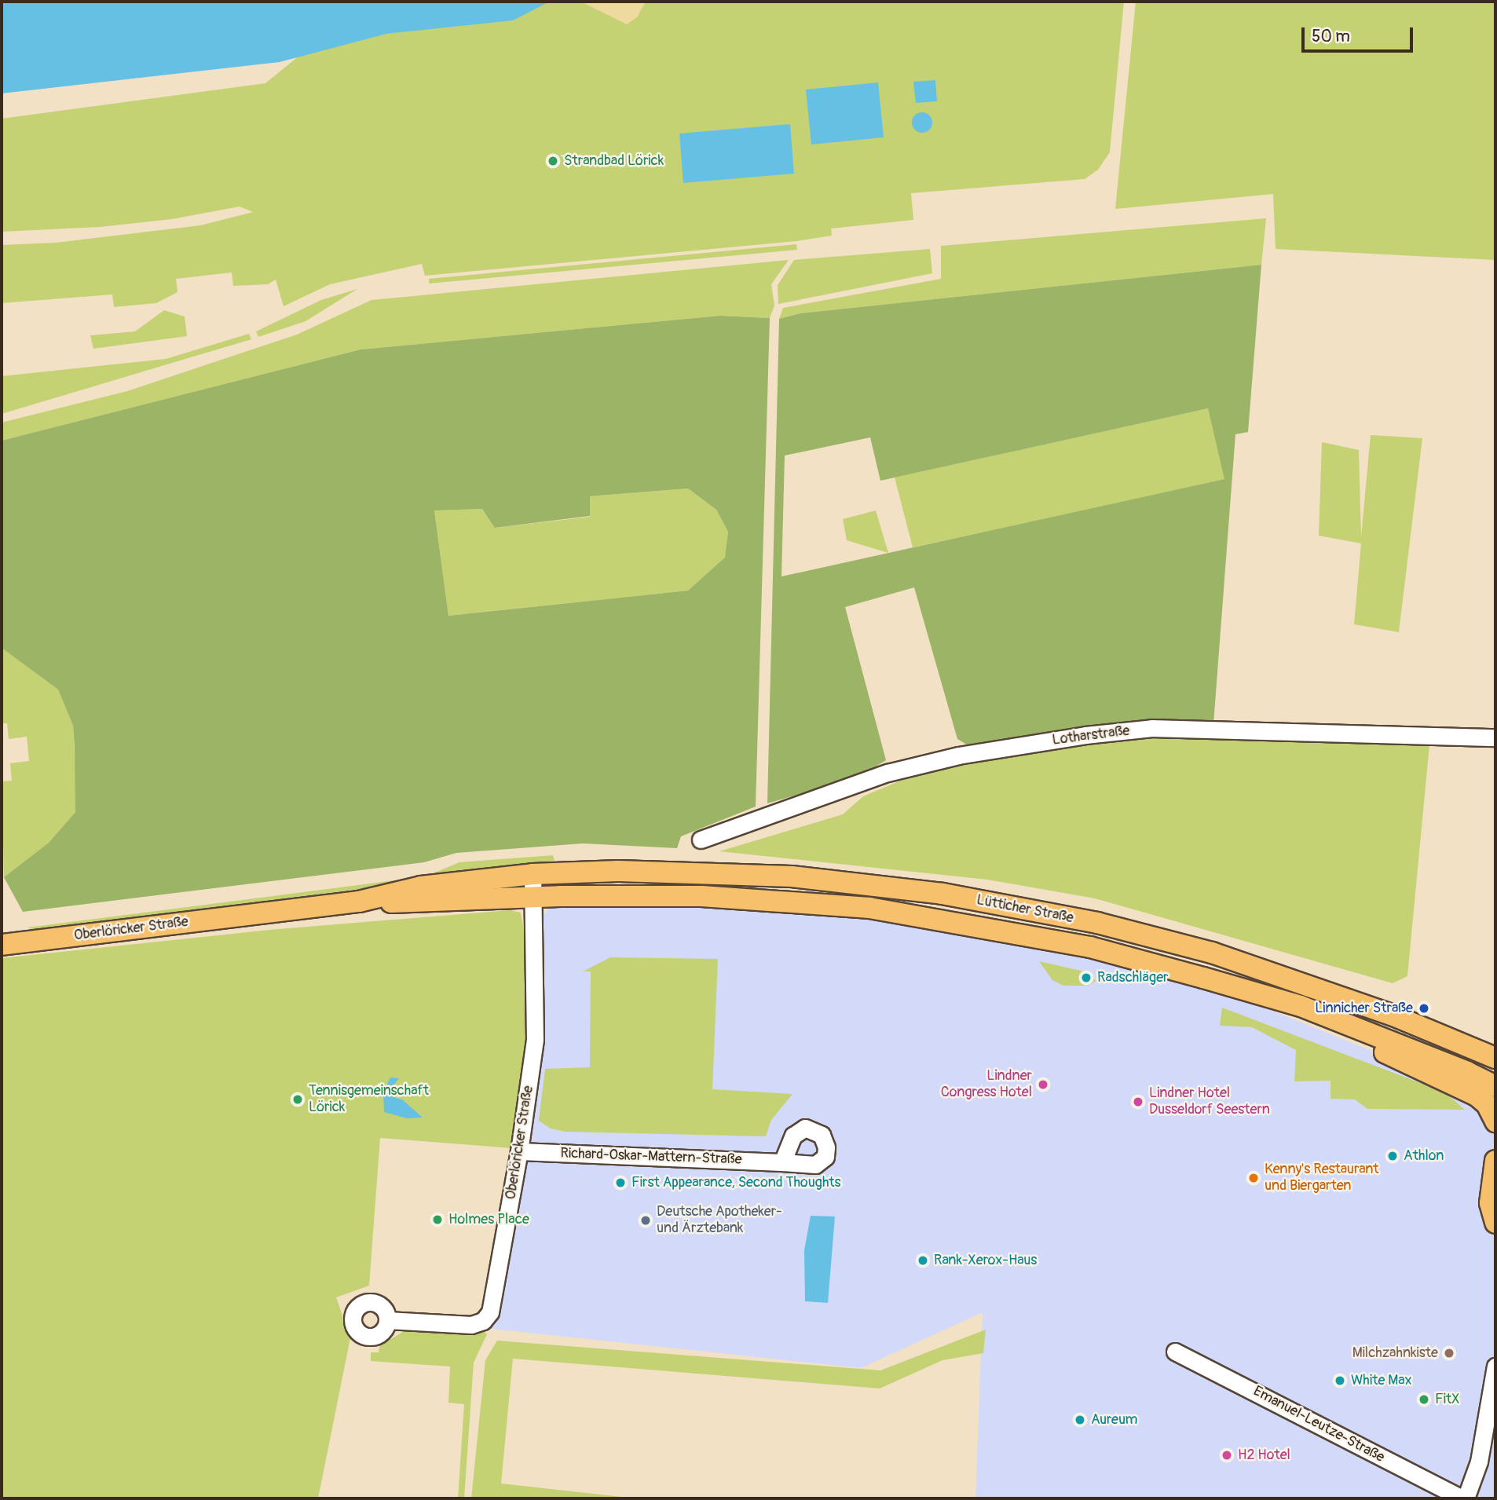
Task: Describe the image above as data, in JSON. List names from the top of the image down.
{
  "streets": {
    "main road": ["Lütticher Straße", "Oberlöricker Straße"],
    "street": ["Lotharstraße", "Richard-Oskar-Mattern-Straße", "Emanuel-Leutze-Straße"]
  },
  "crossings": [
    ["Lütticher Straße", "Oberlöricker Straße"],
    ["Oberlöricker Straße", "Richard-Oskar-Mattern-Straße"]
  ],
  "places": [
    "Strandbad Lörick",
    "Radschläger",
    "Linnicher Straße",
    "Lindner Congress Hotel",
    "Tennisgemeinschaft Lörick",
    "Lindner Hotel Dusseldorf Seestern",
    "Athlon",
    "Kenny's Restaurant und Biergarten",
    "First Appearance, Second Thoughts",
    "Holmes Place",
    "Deutsche Apotheker- und Ärztebank",
    "Rank-Xerox-Haus",
    "Milchzahnkiste",
    "White Max",
    "FitX",
    "Aureum",
    "H2 Hotel"
  ],
  "scale_bar": "50 m"
}
